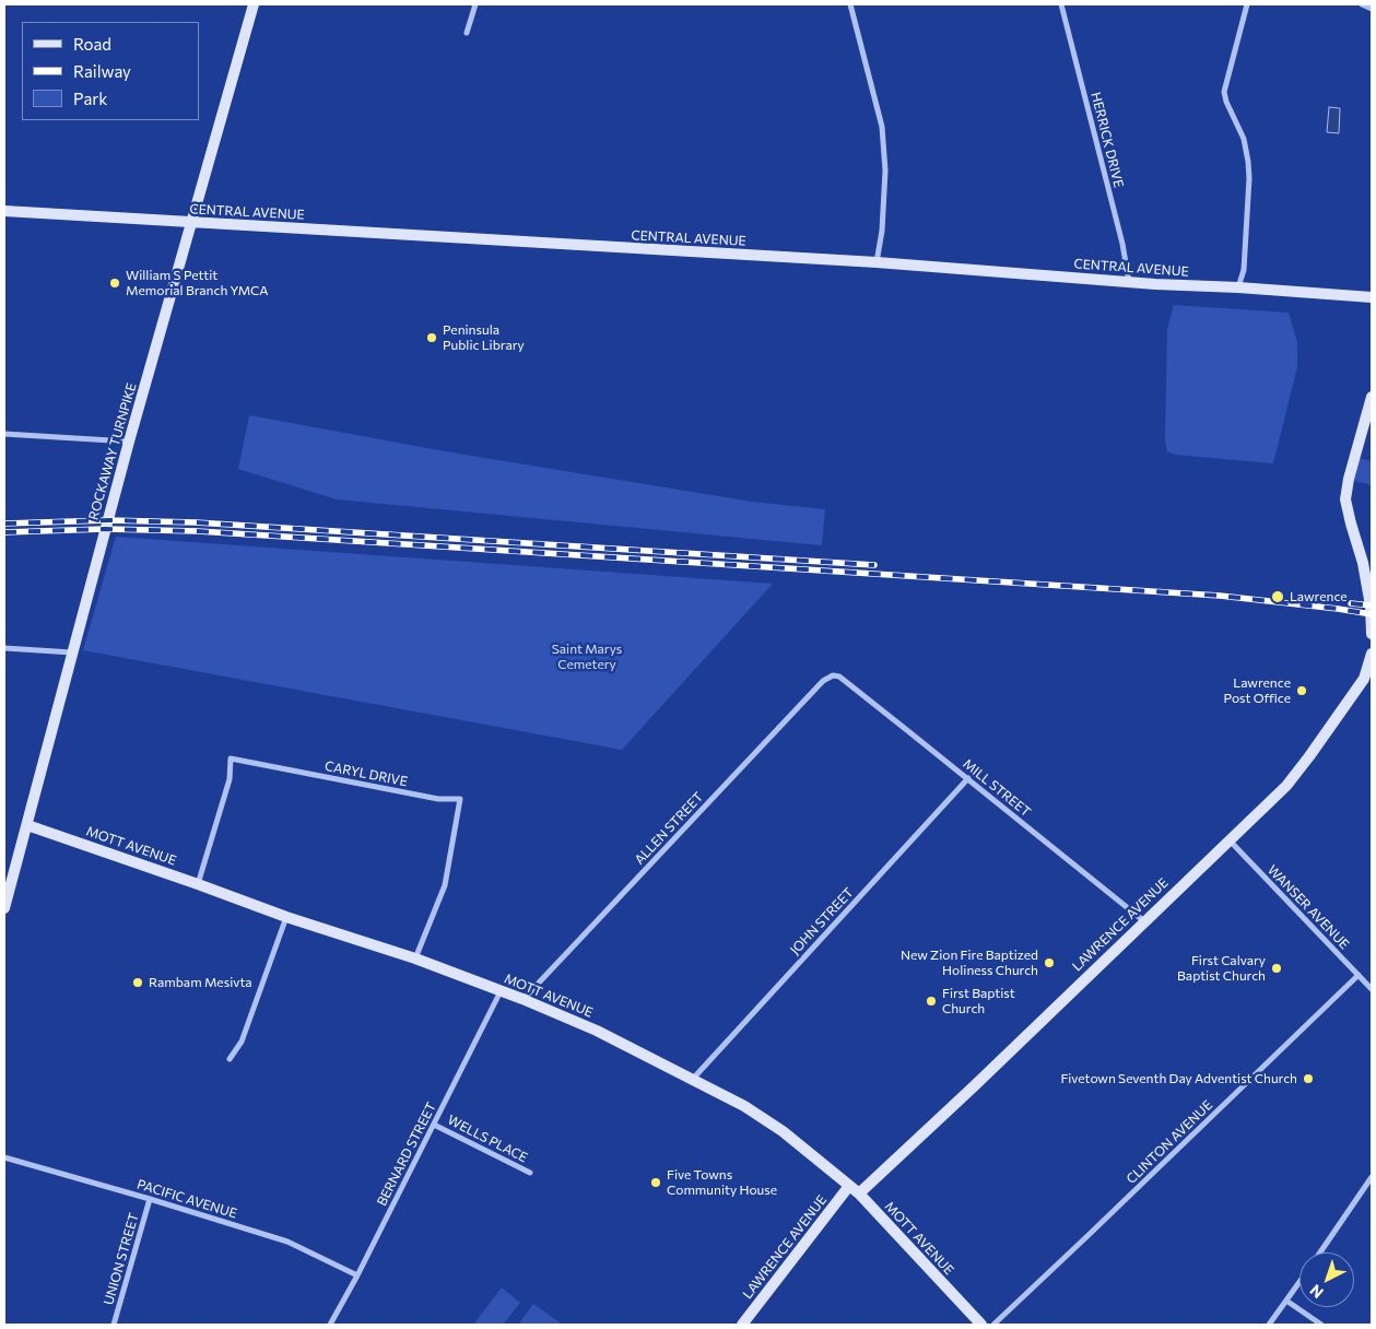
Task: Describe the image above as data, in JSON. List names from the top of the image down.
{
  "streets": {
    "street": [
      "HERRICK DRIVE",
      "CENTRAL AVENUE",
      "ROCKAWAY TURNPIKE",
      "CARYL DRIVE",
      "MILL STREET",
      "ALLEN STREET",
      "MOTT AVENUE",
      "WANSER AVENUE",
      "JOHN STREET",
      "LAWRENCE AVENUE",
      "WELLS PLACE",
      "CLINTON AVENUE",
      "BERNARD STREET",
      "PACIFIC AVENUE",
      "UNION STREET"
    ]
  },
  "crossings": [
    ["HERRICK DRIVE", "CENTRAL AVENUE"],
    ["CENTRAL AVENUE", "ROCKAWAY TURNPIKE"],
    ["ROCKAWAY TURNPIKE", "MOTT AVENUE"],
    ["CARYL DRIVE", "MOTT AVENUE"],
    ["MILL STREET", "ALLEN STREET"],
    ["MILL STREET", "JOHN STREET"],
    ["MILL STREET", "LAWRENCE AVENUE"],
    ["ALLEN STREET", "MOTT AVENUE"],
    ["MOTT AVENUE", "JOHN STREET"],
    ["MOTT AVENUE", "LAWRENCE AVENUE"],
    ["MOTT AVENUE", "BERNARD STREET"],
    ["WANSER AVENUE", "LAWRENCE AVENUE"],
    ["WANSER AVENUE", "CLINTON AVENUE"],
    ["WELLS PLACE", "BERNARD STREET"],
    ["BERNARD STREET", "PACIFIC AVENUE"],
    ["PACIFIC AVENUE", "UNION STREET"]
  ],
  "parks": ["Saint Marys Cemetery"],
  "places": [
    "William S Pettit Memorial Branch YMCA",
    "Peninsula Public Library",
    "Lawrence",
    "Lawrence Post Office",
    "New Zion Fire Baptized Holiness Church",
    "First Calvary Baptist Church",
    "Rambam Mesivta",
    "First Baptist Church",
    "Fivetown Seventh Day Adventist Church",
    "Five Towns Community House"
  ],
  "legend": ["Road", "Railway", "Park"],
  "north": "bottom left"
}
